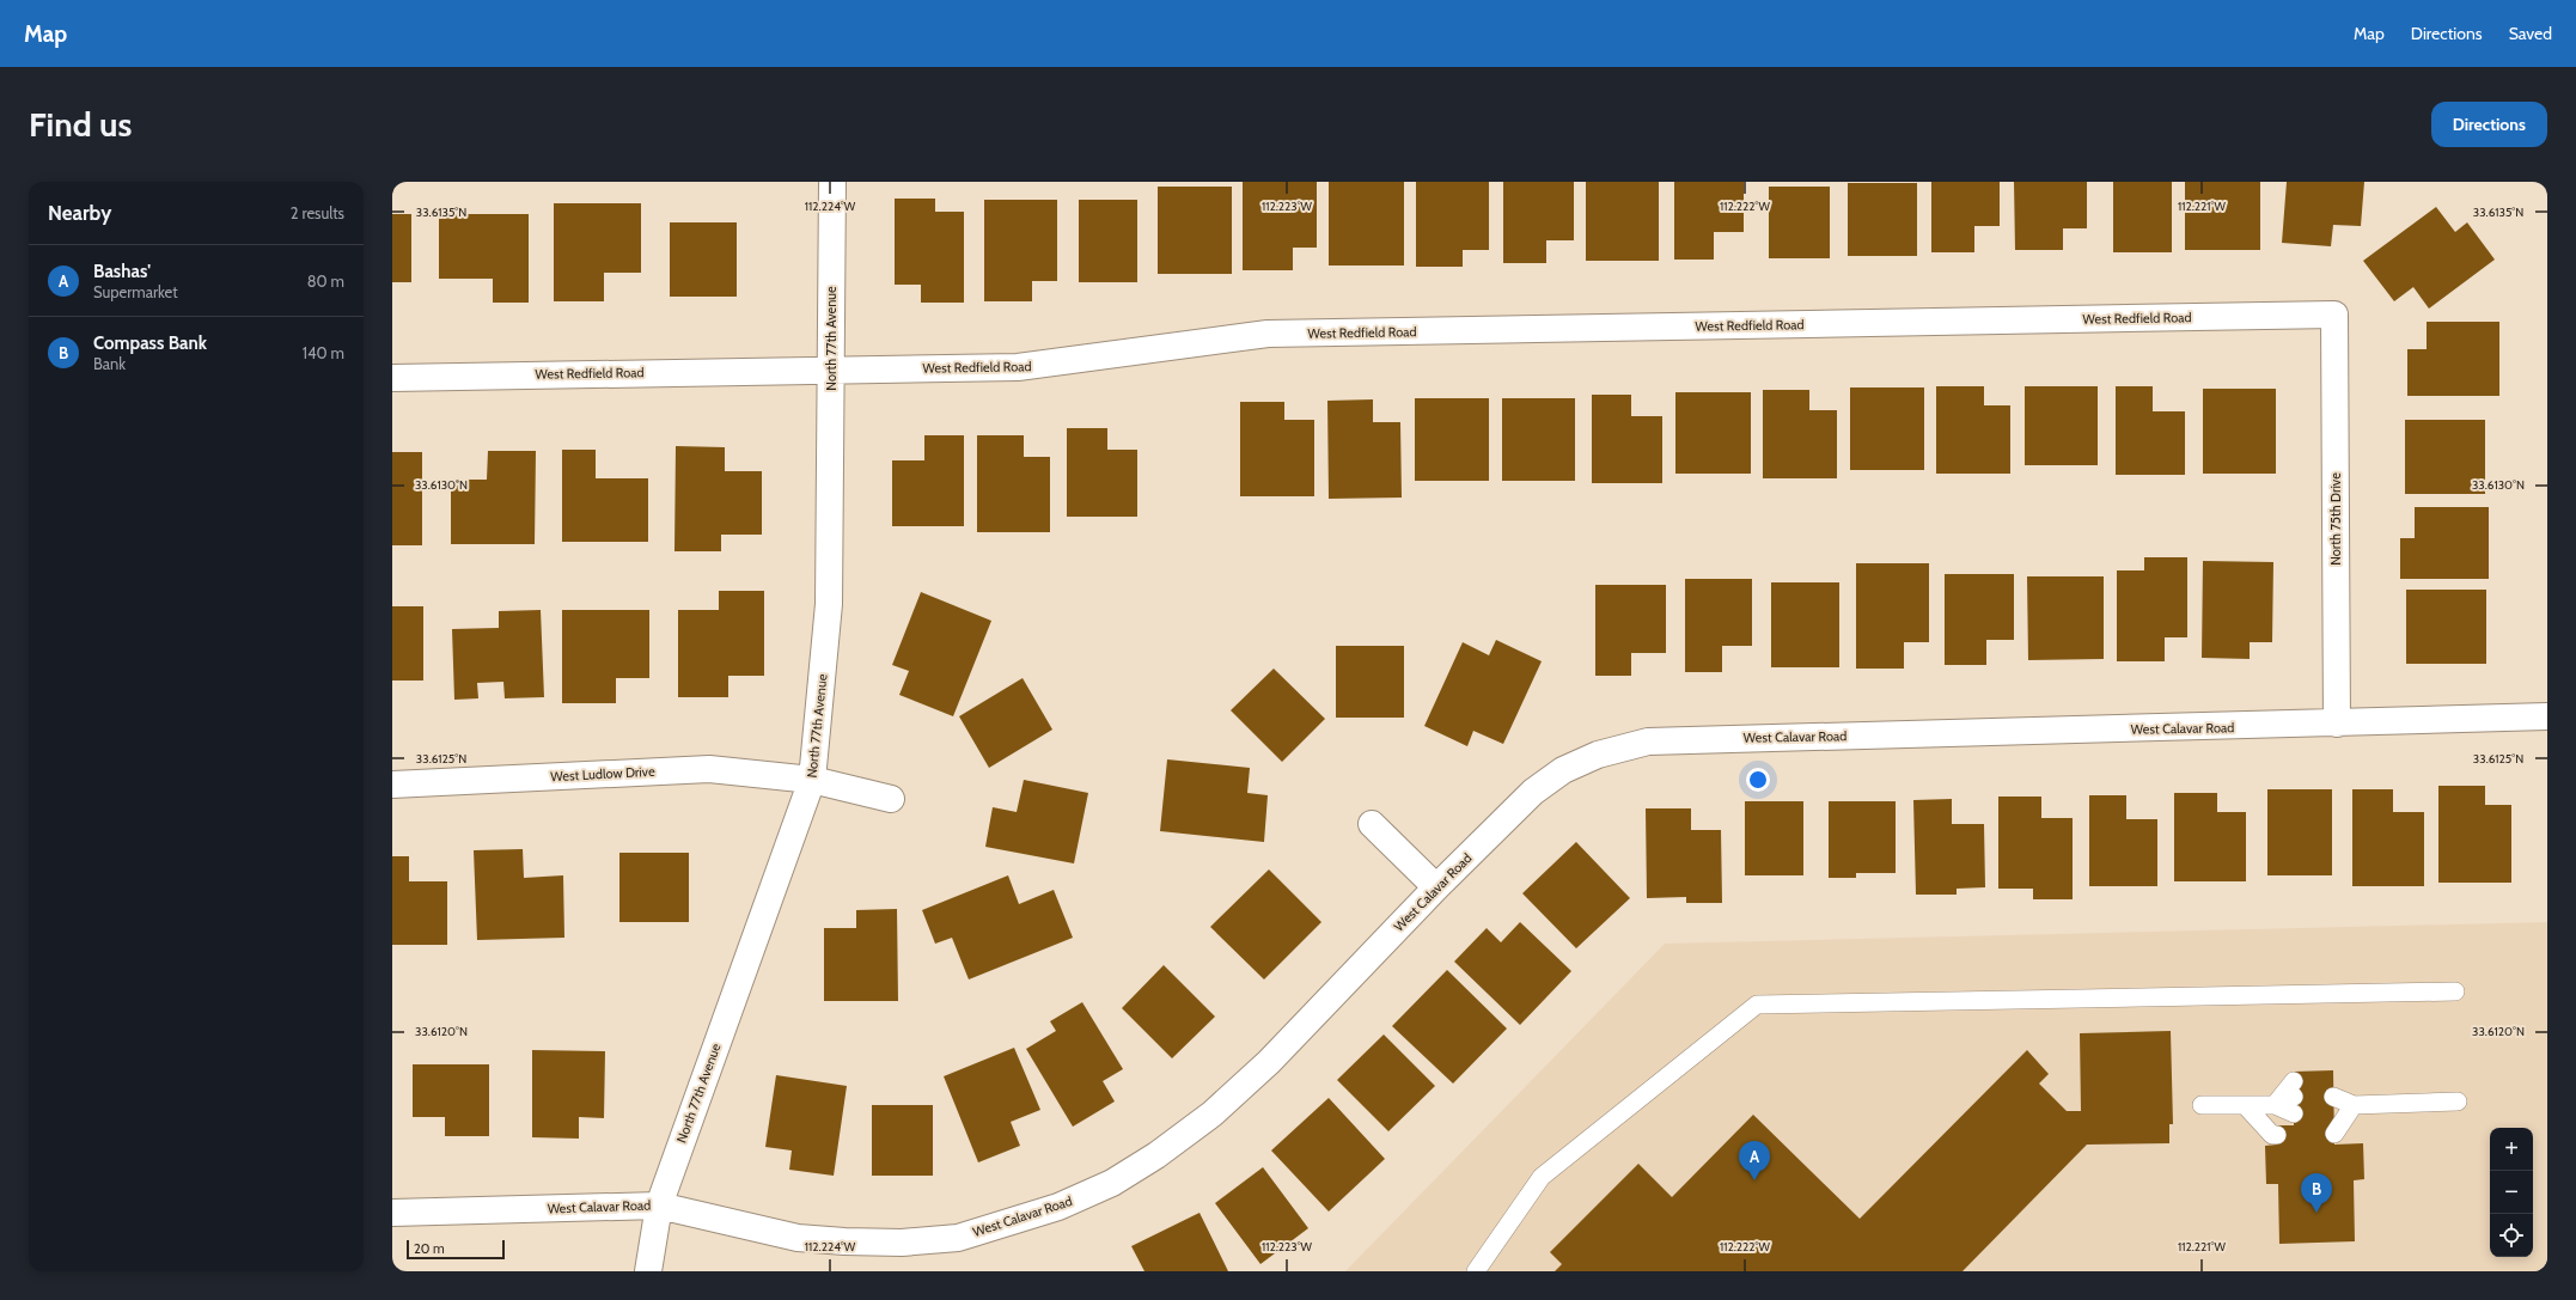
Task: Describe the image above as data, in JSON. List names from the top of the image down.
{
  "streets": {
    "street": [
      "West Redfield Road",
      "North 77th Avenue",
      "North 75th Drive",
      "West Calavar Road",
      "West Ludlow Drive"
    ]
  },
  "crossings": [
    ["West Redfield Road", "North 77th Avenue"],
    ["West Redfield Road", "North 75th Drive"],
    ["North 77th Avenue", "West Calavar Road"],
    ["North 77th Avenue", "West Ludlow Drive"],
    ["North 75th Drive", "West Calavar Road"]
  ],
  "scale_bar": "20 m",
  "page": {
    "header": "Map",
    "nav": ["Map", "Directions", "Saved"],
    "buttons": "Directions",
    "title": "Find us",
    "heading": ["Nearby", "2 results"],
    "list": [
      {
        "mark": "A",
        "name": "Bashas'",
        "note": "Supermarket",
        "value": "80 m"
      },
      {
        "mark": "B",
        "name": "Compass Bank",
        "note": "Bank",
        "value": "140 m"
      }
    ],
    "map_buttons": ["+", "−"],
    "pins": ["A", "B"],
    "scale": "20 m"
  },
  "coordinates": [
    "112.224°W",
    "112.223°W",
    "112.222°W",
    "112.221°W",
    "33.6135°N",
    "33.6130°N",
    "33.6125°N",
    "33.6120°N"
  ]
}
